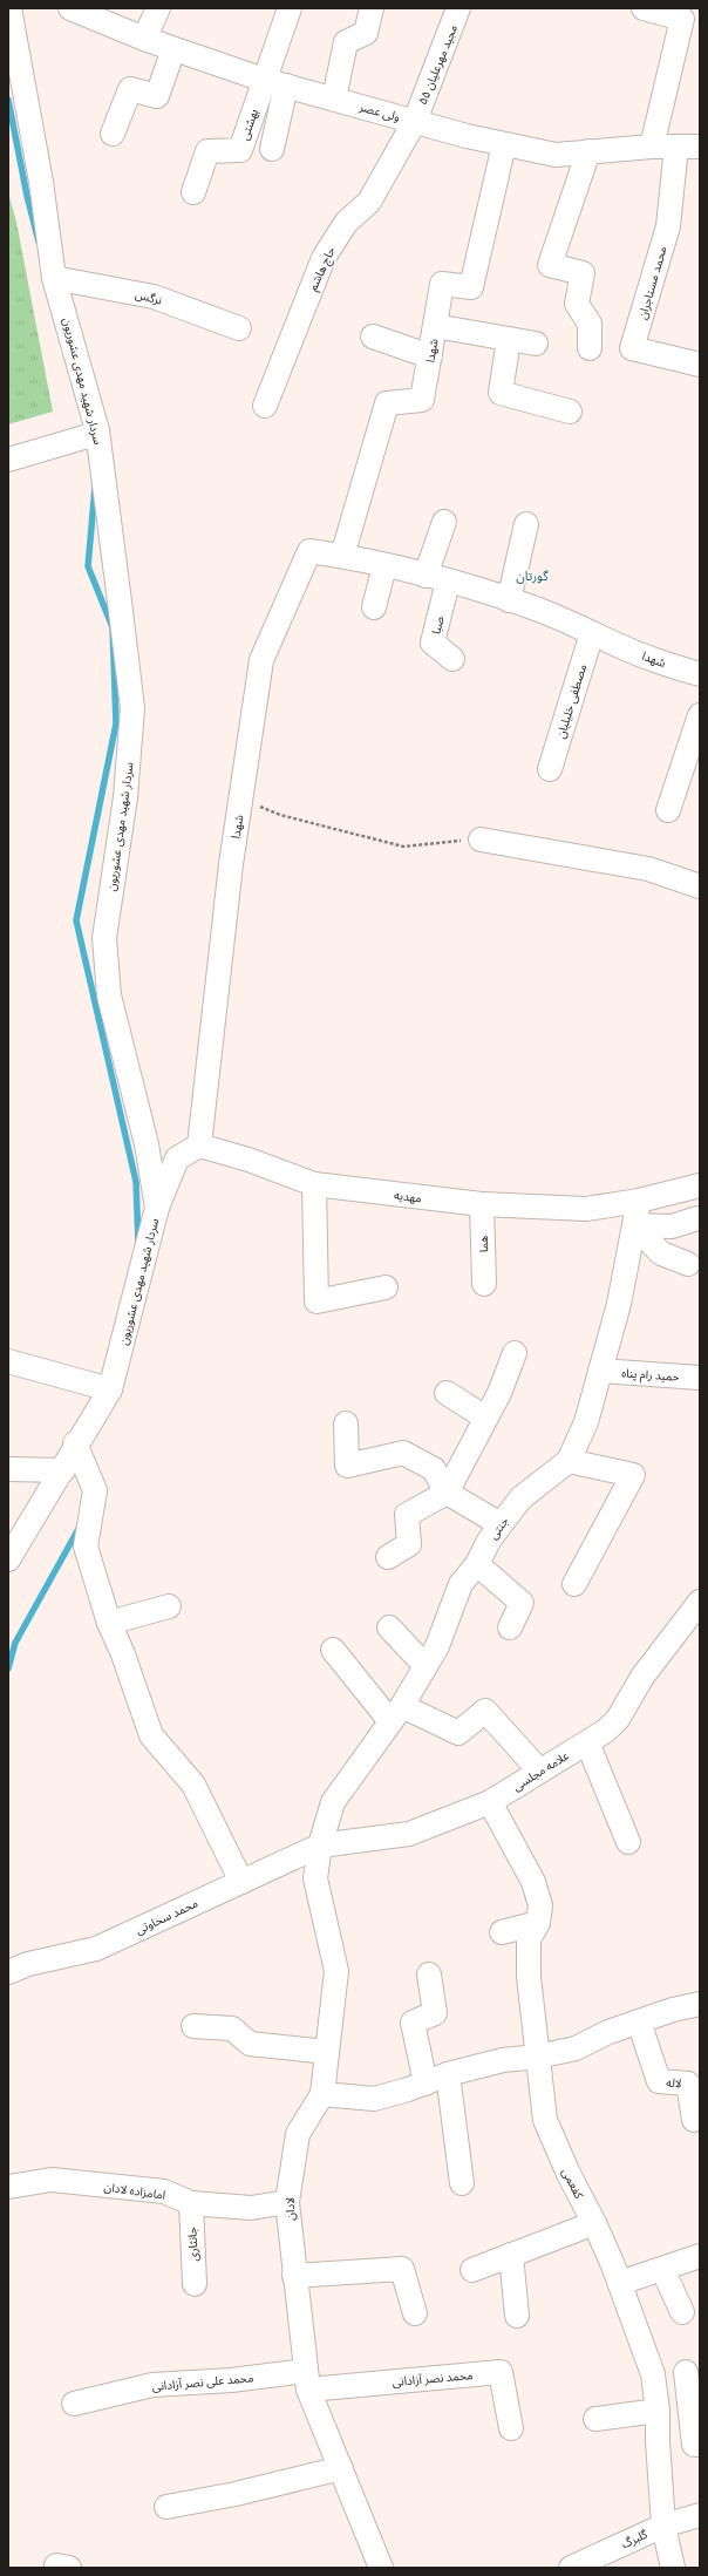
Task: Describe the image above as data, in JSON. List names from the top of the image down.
{
  "streets": {
    "street": [
      "۵۵ مجید مهرعلیان",
      "ولی عصر",
      "بهشتی",
      "حاج هاشم",
      "محمد مستاجران",
      "نرگس",
      "شهدا",
      "سردار شهید مهدی عشوریون",
      "صبا",
      "مصطفی خلیلیان",
      "مهدیه",
      "هما",
      "حمید رام پناه",
      "جنتی",
      "علامه مجلسی",
      "محمد سخاوتی",
      "لاله",
      "کفعمی",
      "امامزاده لادان",
      "لادان",
      "جانثاری",
      "محمد نصر آزادانی",
      "محمد علی نصر آزادانی",
      "گلبرگ"
    ]
  },
  "crossings": [
    ["۵۵ مجید مهرعلیان", "ولی عصر"],
    ["۵۵ مجید مهرعلیان", "حاج هاشم"],
    ["ولی عصر", "بهشتی"],
    ["ولی عصر", "حاج هاشم"],
    ["ولی عصر", "محمد مستاجران"],
    ["ولی عصر", "شهدا"],
    ["نرگس", "سردار شهید مهدی عشوریون"],
    ["شهدا", "صبا"],
    ["شهدا", "مصطفی خلیلیان"],
    ["شهدا", "مهدیه"],
    ["مهدیه", "هما"],
    ["مهدیه", "جنتی"],
    ["حمید رام پناه", "جنتی"],
    ["جنتی", "علامه مجلسی"],
    ["جنتی", "محمد سخاوتی"],
    ["جنتی", "لادان"],
    ["علامه مجلسی", "محمد سخاوتی"],
    ["علامه مجلسی", "کفعمی"],
    ["علامه مجلسی", "لادان"],
    ["محمد سخاوتی", "لادان"],
    ["کفعمی", "گلبرگ"],
    ["امامزاده لادان", "لادان"],
    ["امامزاده لادان", "جانثاری"],
    ["لادان", "محمد نصر آزادانی"],
    ["لادان", "محمد علی نصر آزادانی"],
    ["محمد نصر آزادانی", "محمد علی نصر آزادانی"]
  ],
  "districts": ["گورتان"]
}
